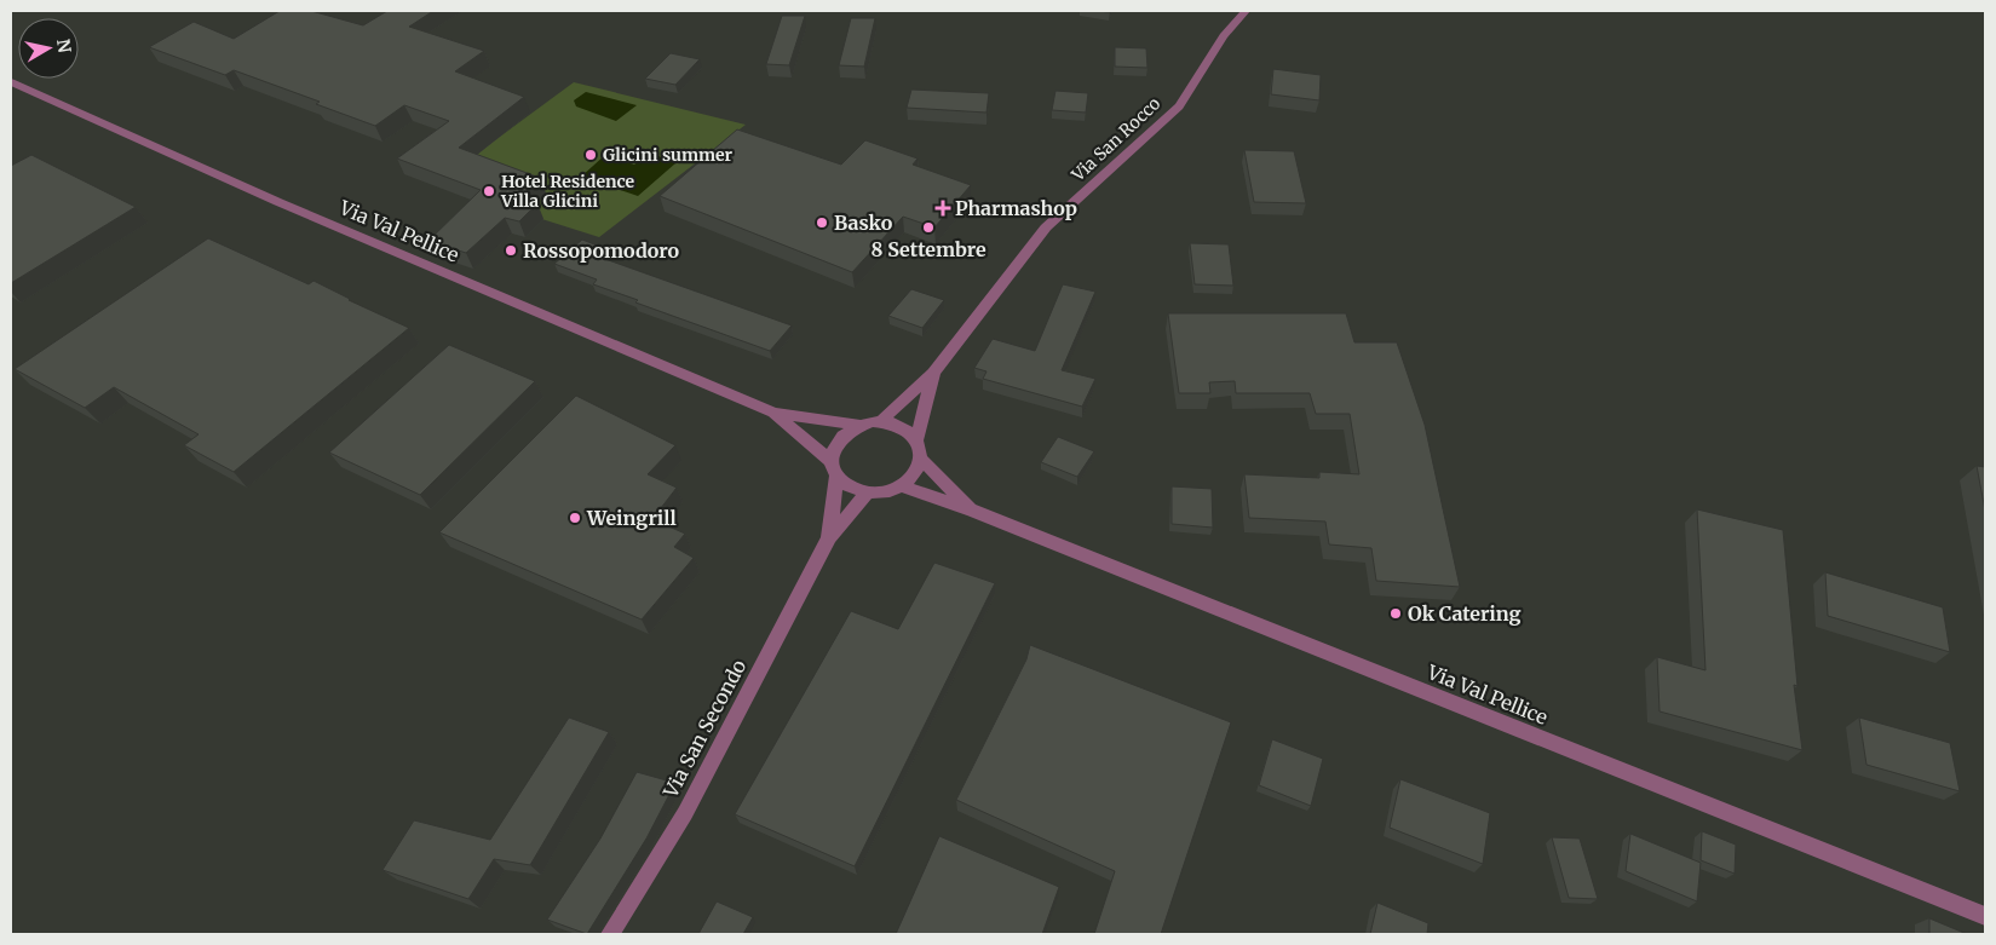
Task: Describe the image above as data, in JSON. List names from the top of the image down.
{
  "streets": {
    "street": ["Via San Rocco", "Via Val Pellice", "Via San Secondo"]
  },
  "crossings": [
    ["Via San Rocco", "Via Val Pellice"]
  ],
  "places": {
    "other": [
      "Glicini summer",
      "Hotel Residence Villa Glicini",
      "Basko",
      "8 Settembre",
      "Rossopomodoro",
      "Weingrill",
      "Ok Catering"
    ],
    "health": ["Pharmashop"]
  },
  "north": "right"
}
